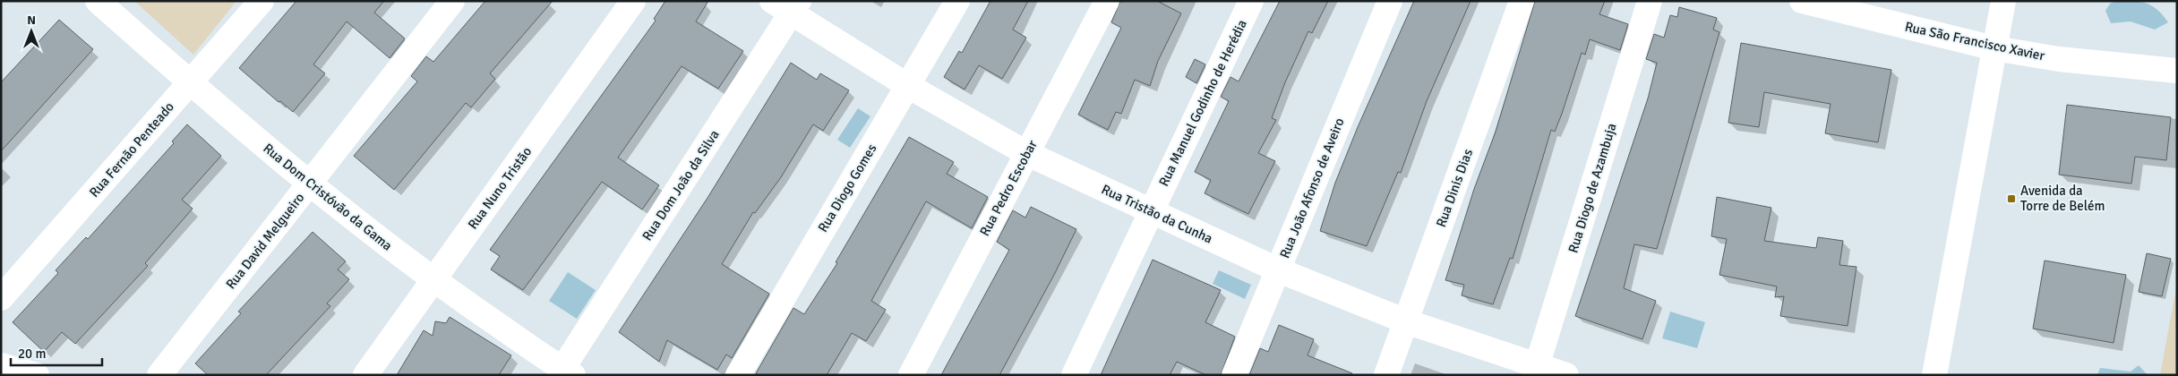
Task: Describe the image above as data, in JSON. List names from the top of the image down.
{
  "streets": {
    "street": [
      "Rua São Francisco Xavier",
      "Rua Manuel Godinho de Herédia",
      "Rua Fernão Penteado",
      "Rua Dom João da Silva",
      "Rua Nuno Tristão",
      "Rua Diogo Gomes",
      "Rua Pedro Escobar",
      "Rua João Afonso de Aveiro",
      "Rua Dinis Dias",
      "Rua Diogo de Azambuja",
      "Rua Dom Cristóvão da Gama",
      "Rua Tristão da Cunha",
      "Rua David Melgueiro"
    ]
  },
  "crossings": [
    ["Rua Manuel Godinho de Herédia", "Rua Tristão da Cunha"],
    ["Rua Fernão Penteado", "Rua Dom Cristóvão da Gama"],
    ["Rua Dom João da Silva", "Rua Dom Cristóvão da Gama"],
    ["Rua Dom João da Silva", "Rua Tristão da Cunha"],
    ["Rua Nuno Tristão", "Rua Dom Cristóvão da Gama"],
    ["Rua Diogo Gomes", "Rua Tristão da Cunha"],
    ["Rua Pedro Escobar", "Rua Tristão da Cunha"],
    ["Rua João Afonso de Aveiro", "Rua Tristão da Cunha"],
    ["Rua Dinis Dias", "Rua Tristão da Cunha"],
    ["Rua Diogo de Azambuja", "Rua Tristão da Cunha"],
    ["Rua Dom Cristóvão da Gama", "Rua David Melgueiro"]
  ],
  "places": {
    "transit": ["Avenida da Torre de Belém"]
  },
  "scale_bar": "20 m",
  "north": "top"
}
